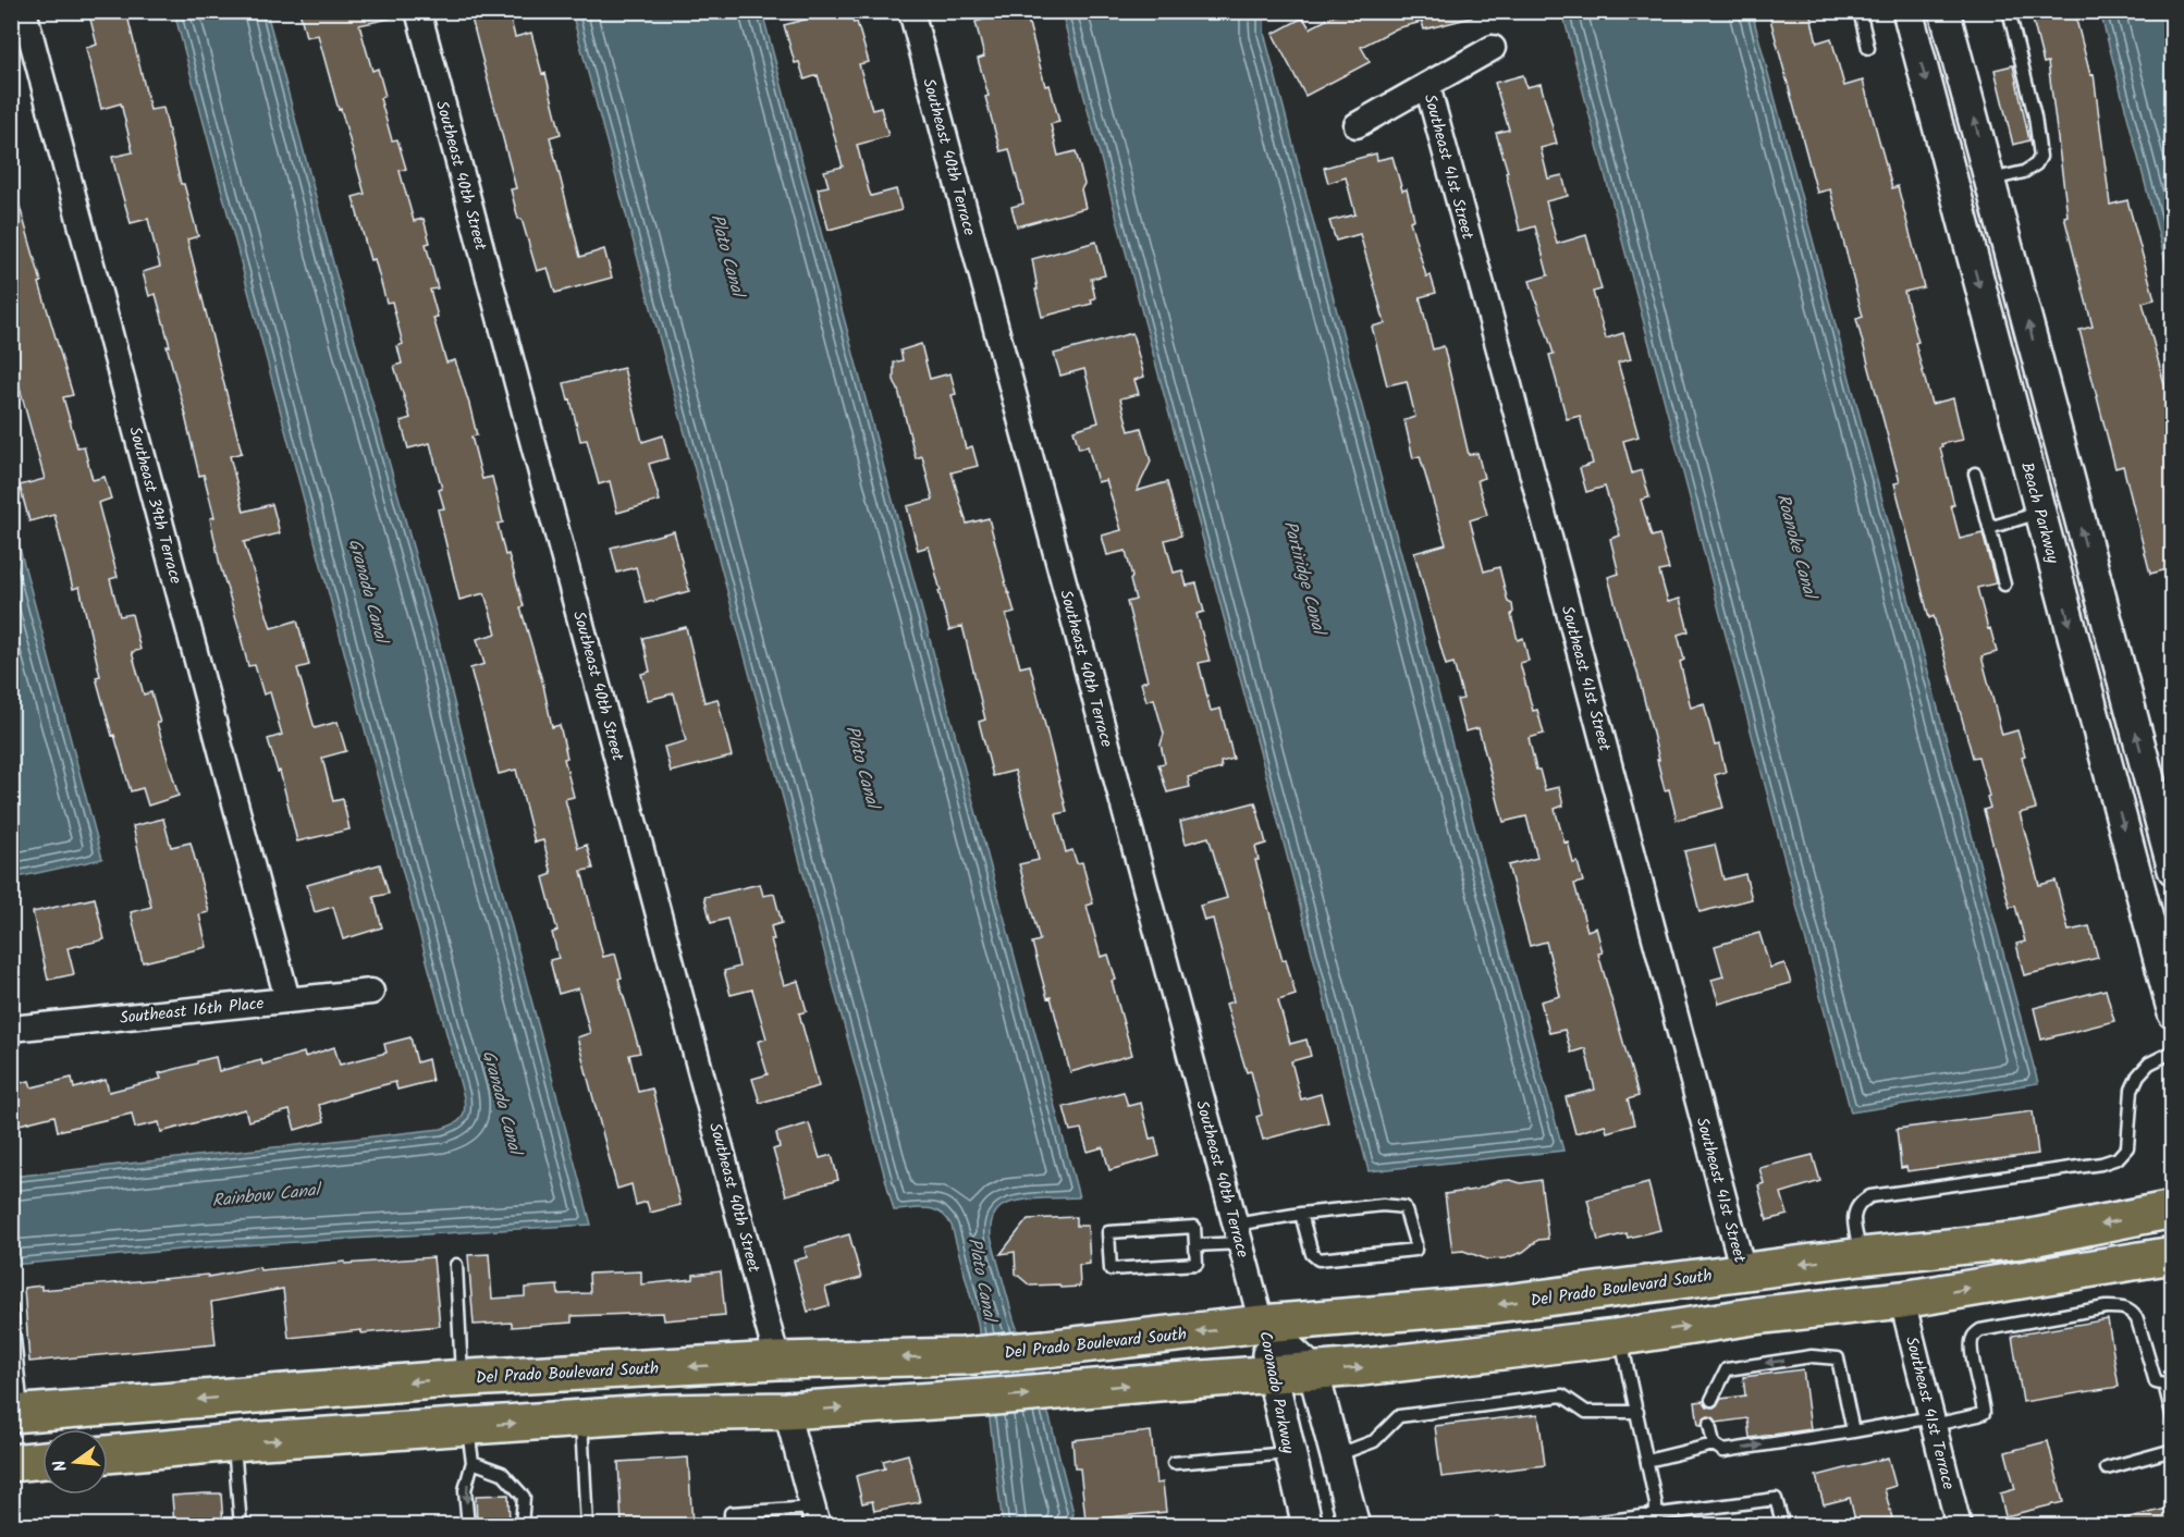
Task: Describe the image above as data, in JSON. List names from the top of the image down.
{
  "streets": {
    "main road": ["Del Prado Boulevard South"],
    "street": [
      "Southeast 40th Terrace",
      "Southeast 41st Street",
      "Southeast 40th Street",
      "Southeast 39th Terrace",
      "Beach Parkway",
      "Southeast 16th Place",
      "Coronado Parkway",
      "Southeast 41st Terrace"
    ]
  },
  "crossings": [
    ["Southeast 40th Terrace", "Del Prado Boulevard South"],
    ["Southeast 40th Terrace", "Coronado Parkway"],
    ["Southeast 41st Street", "Del Prado Boulevard South"],
    ["Southeast 40th Street", "Del Prado Boulevard South"],
    ["Southeast 39th Terrace", "Southeast 16th Place"],
    ["Del Prado Boulevard South", "Coronado Parkway"]
  ],
  "water": [
    "Plato Canal",
    "Roanoke Canal",
    "Partiridge Canal",
    "Granada Canal",
    "Rainbow Canal"
  ],
  "north": "left"
}
